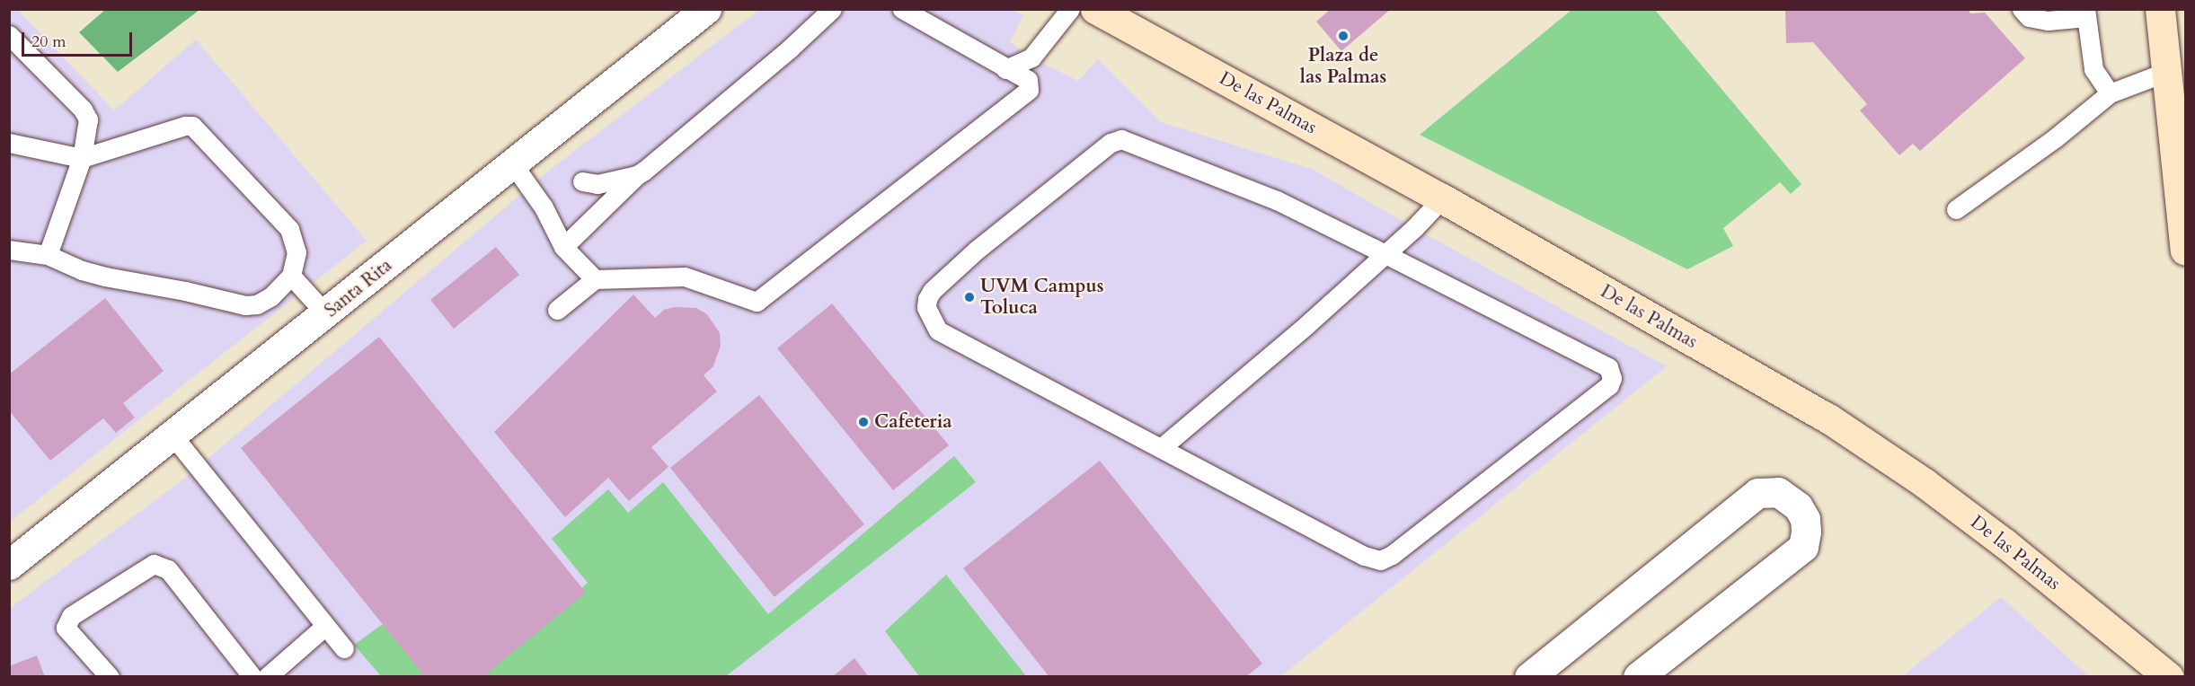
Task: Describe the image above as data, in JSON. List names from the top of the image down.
{
  "streets": {
    "street": ["De las Palmas", "Santa Rita"]
  },
  "places": ["Plaza de las Palmas", "UVM Campus Toluca", "Cafeteria"],
  "scale_bar": "20 m"
}
